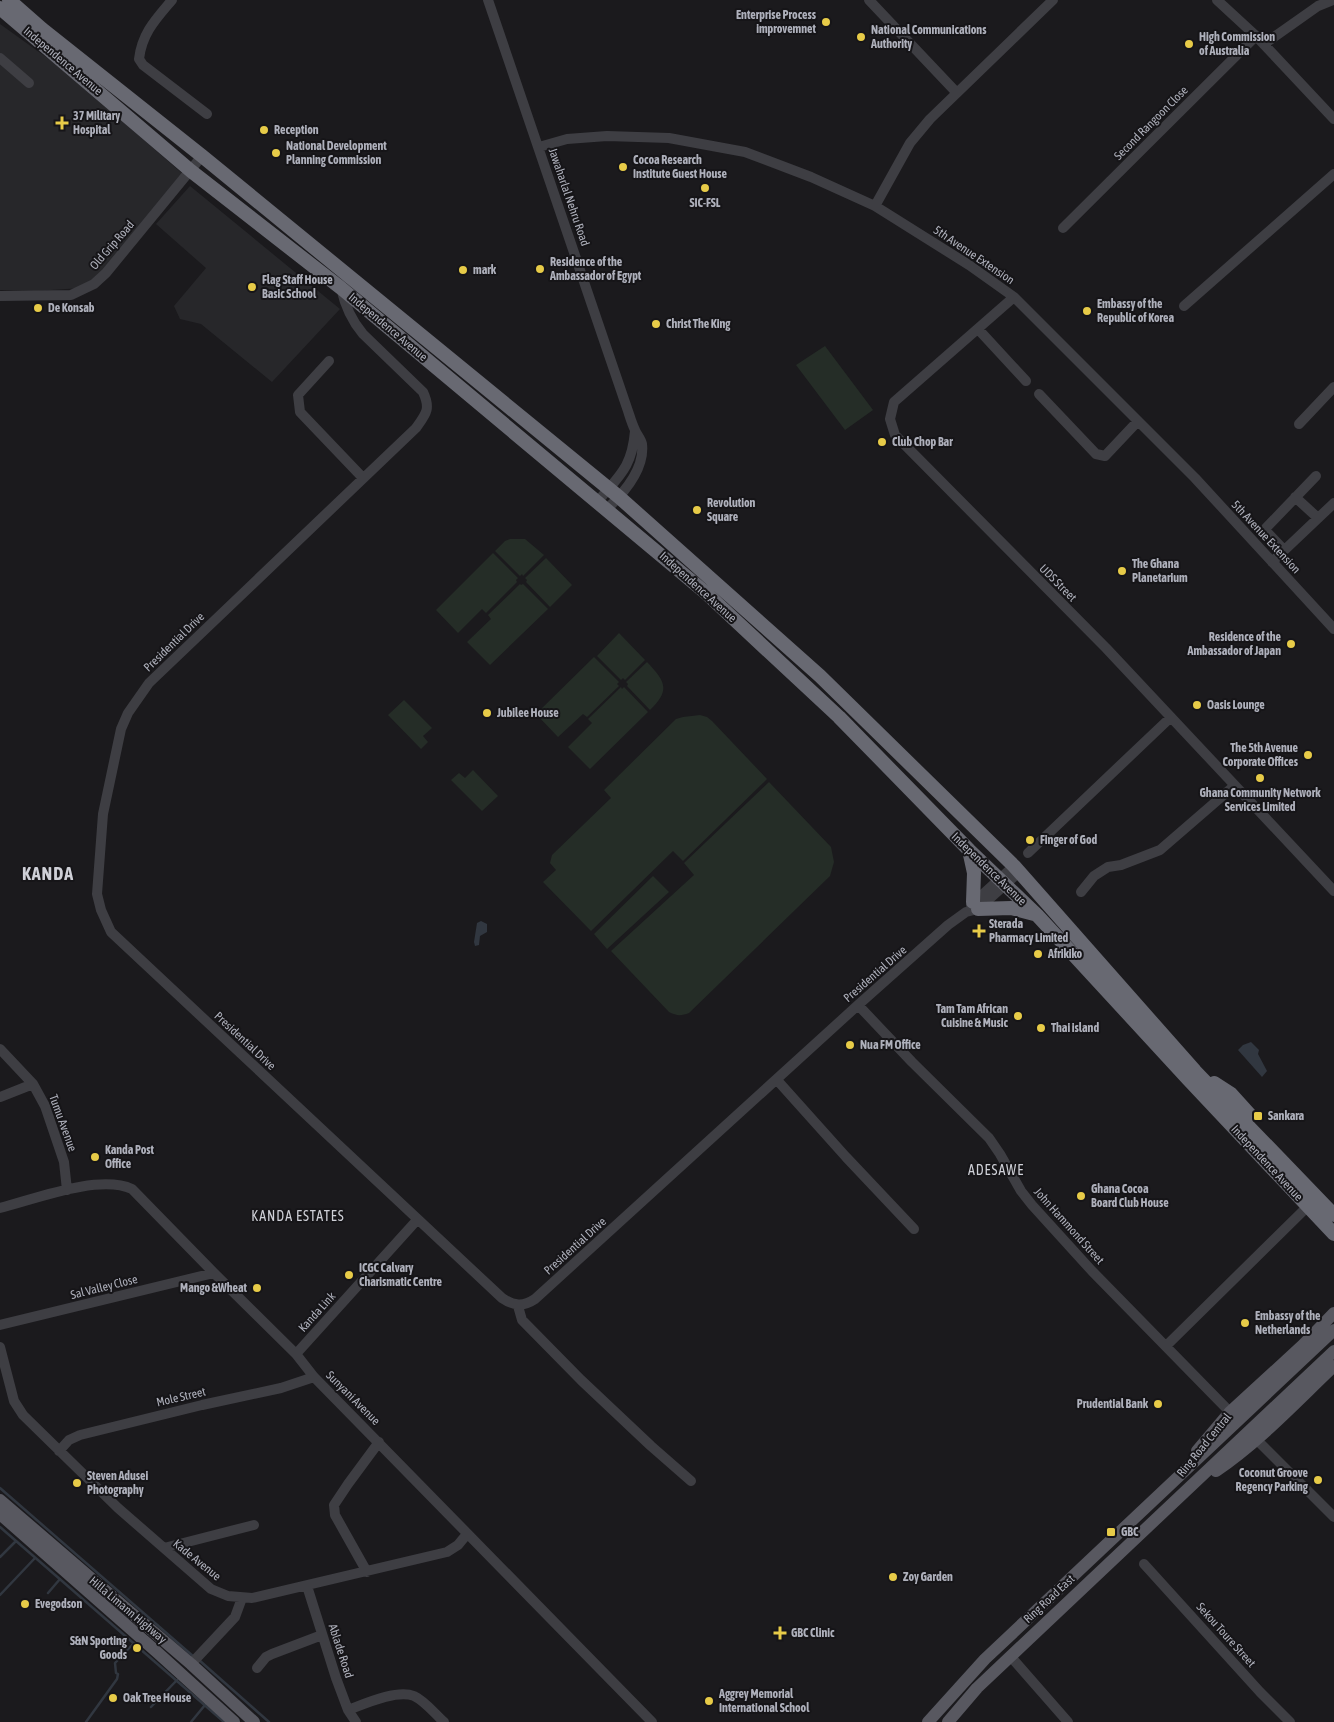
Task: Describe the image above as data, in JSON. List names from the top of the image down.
{
  "streets": {
    "highway": ["Independence Avenue"],
    "main road": ["Ring Road Central", "Ring Road East", "Hilla Limann Highway"],
    "street": [
      "Second Rangoon Close",
      "Jawaharlal Nehru Road",
      "Old Grip Road",
      "5th Avenue Extension",
      "UDS Street",
      "Presidential Drive",
      "Tumu Avenue",
      "John Hammond Street",
      "Sal Valley Close",
      "Kanda Link",
      "Mole Street",
      "Sunyani Avenue",
      "Kade Avenue",
      "Sekou Toure Street",
      "Ablade Road"
    ]
  },
  "crossings": [
    ["Independence Avenue", "Jawaharlal Nehru Road"],
    ["Independence Avenue", "Old Grip Road"],
    ["Independence Avenue", "Presidential Drive"],
    ["Jawaharlal Nehru Road", "5th Avenue Extension"],
    ["5th Avenue Extension", "UDS Street"],
    ["Presidential Drive", "John Hammond Street"],
    ["Presidential Drive", "Kanda Link"],
    ["Tumu Avenue", "Sunyani Avenue"],
    ["John Hammond Street", "Ring Road Central"],
    ["Sal Valley Close", "Sunyani Avenue"],
    ["Kanda Link", "Sunyani Avenue"],
    ["Mole Street", "Sunyani Avenue"],
    ["Mole Street", "Kade Avenue"],
    ["Sunyani Avenue", "Kade Avenue"],
    ["Ring Road Central", "Ring Road East"],
    ["Kade Avenue", "Ablade Road"]
  ],
  "districts": ["KANDA", "ADESAWE", "KANDA ESTATES"],
  "places": {
    "other": [
      "Enterprise Process improvemnet",
      "National Communications Authority",
      "High Commission of Australia",
      "Reception",
      "National Development Planning Commission",
      "Cocoa Research Institute Guest House",
      "SIC-FSL",
      "Residence of the Ambassador of Egypt",
      "mark",
      "Flag Staff House Basic School",
      "De Konsab",
      "Embassy of the Republic of Korea",
      "Christ The King",
      "Club Chop Bar",
      "Revolution Square",
      "The Ghana Planetarium",
      "Residence of the Ambassador of Japan",
      "Oasis Lounge",
      "Jubilee House",
      "The 5th Avenue Corporate Offices",
      "Ghana Community Network Services Limited",
      "Finger of God",
      "Afrikiko",
      "Tam Tam African Cuisine & Music",
      "Thai island",
      "Nua FM Office",
      "Kanda Post Office",
      "Ghana Cocoa Board Club House",
      "ICGC Calvary Charismatic Centre",
      "Mango &Wheat",
      "Embassy of the Netherlands",
      "Prudential Bank",
      "Coconut Groove Regency Parking",
      "Steven Adusei Photography",
      "Zoy Garden",
      "Evegodson",
      "S&N Sporting Goods",
      "Oak Tree House",
      "Aggrey Memorial International School"
    ],
    "health": ["37 Military Hospital", "Sterada Pharmacy Limited", "GBC Clinic"],
    "transit": ["Sankara", "GBC"]
  }
}
